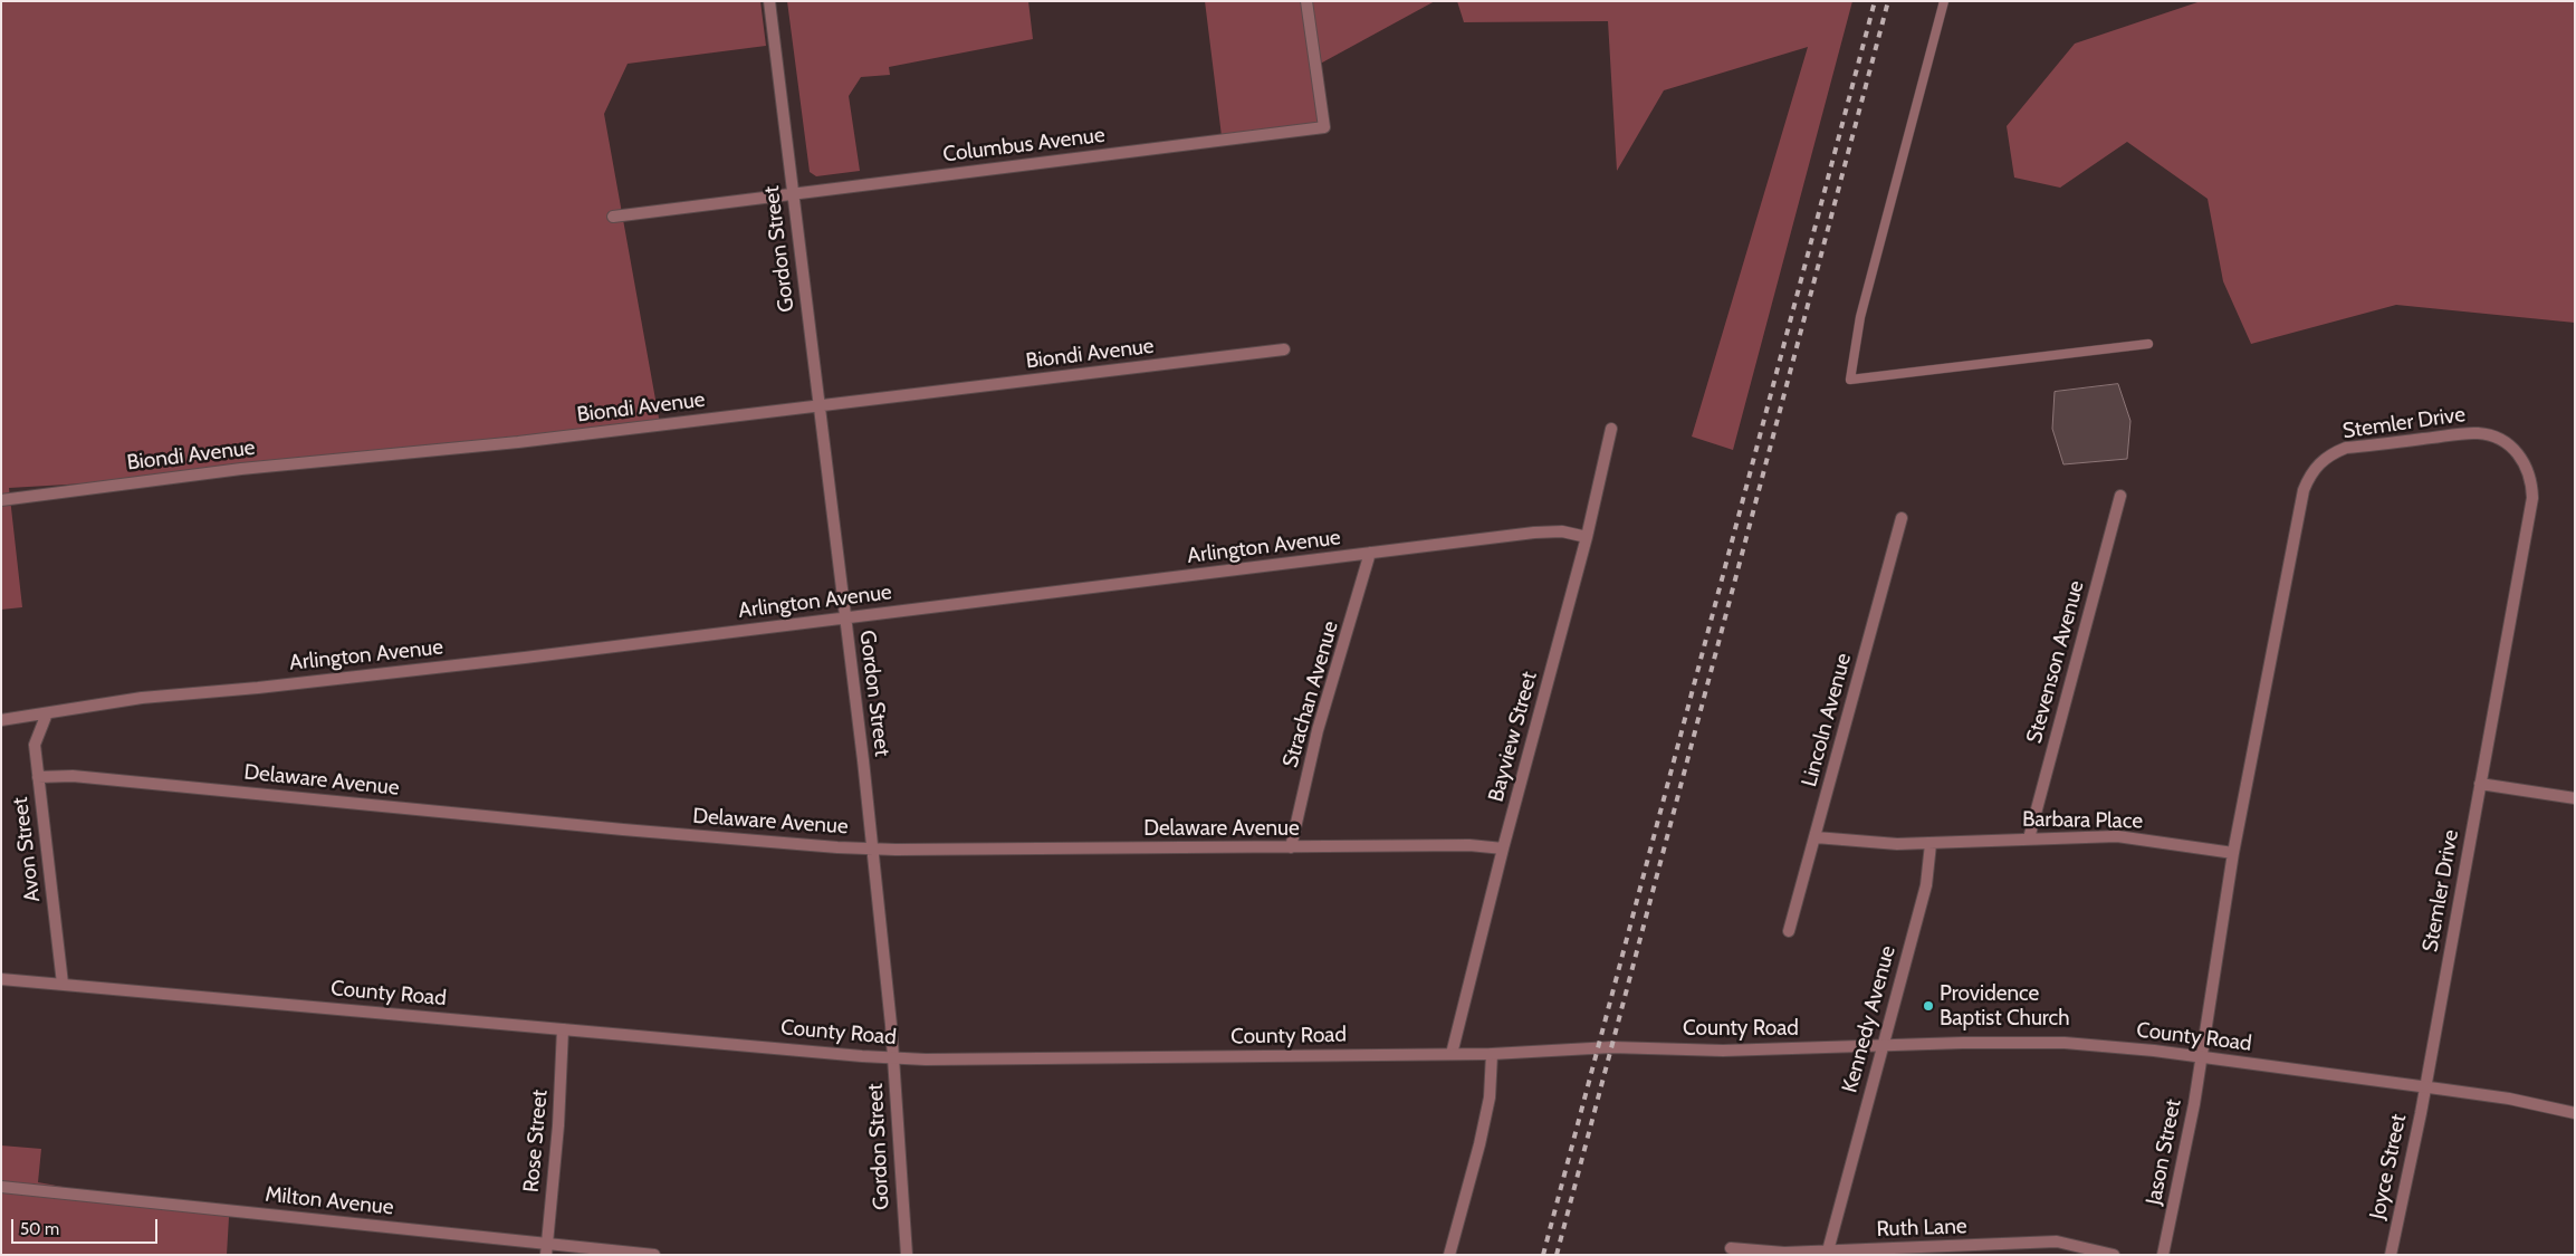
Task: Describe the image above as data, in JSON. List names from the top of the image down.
{
  "streets": {
    "street": [
      "Columbus Avenue",
      "Gordon Street",
      "Biondi Avenue",
      "Stemler Drive",
      "Arlington Avenue",
      "Stevenson Avenue",
      "Strachan Avenue",
      "Lincoln Avenue",
      "Bayview Street",
      "Delaware Avenue",
      "Barbara Place",
      "Avon Street",
      "County Road",
      "Kennedy Avenue",
      "Rose Street",
      "Jason Street",
      "Joyce Street",
      "Milton Avenue",
      "Ruth Lane"
    ]
  },
  "crossings": [
    ["Columbus Avenue", "Gordon Street"],
    ["Gordon Street", "Biondi Avenue"],
    ["Gordon Street", "Arlington Avenue"],
    ["Gordon Street", "Delaware Avenue"],
    ["Gordon Street", "County Road"],
    ["Stemler Drive", "Barbara Place"],
    ["Stemler Drive", "County Road"],
    ["Stemler Drive", "Jason Street"],
    ["Stemler Drive", "Joyce Street"],
    ["Arlington Avenue", "Strachan Avenue"],
    ["Arlington Avenue", "Bayview Street"],
    ["Arlington Avenue", "Avon Street"],
    ["Stevenson Avenue", "Barbara Place"],
    ["Strachan Avenue", "Delaware Avenue"],
    ["Bayview Street", "Delaware Avenue"],
    ["Bayview Street", "County Road"],
    ["Delaware Avenue", "Avon Street"],
    ["Barbara Place", "Kennedy Avenue"],
    ["Avon Street", "County Road"],
    ["County Road", "Kennedy Avenue"],
    ["County Road", "Rose Street"],
    ["County Road", "Jason Street"],
    ["County Road", "Joyce Street"],
    ["Kennedy Avenue", "Ruth Lane"],
    ["Rose Street", "Milton Avenue"]
  ],
  "places": ["Providence Baptist Church"],
  "scale_bar": "50 m"
}
